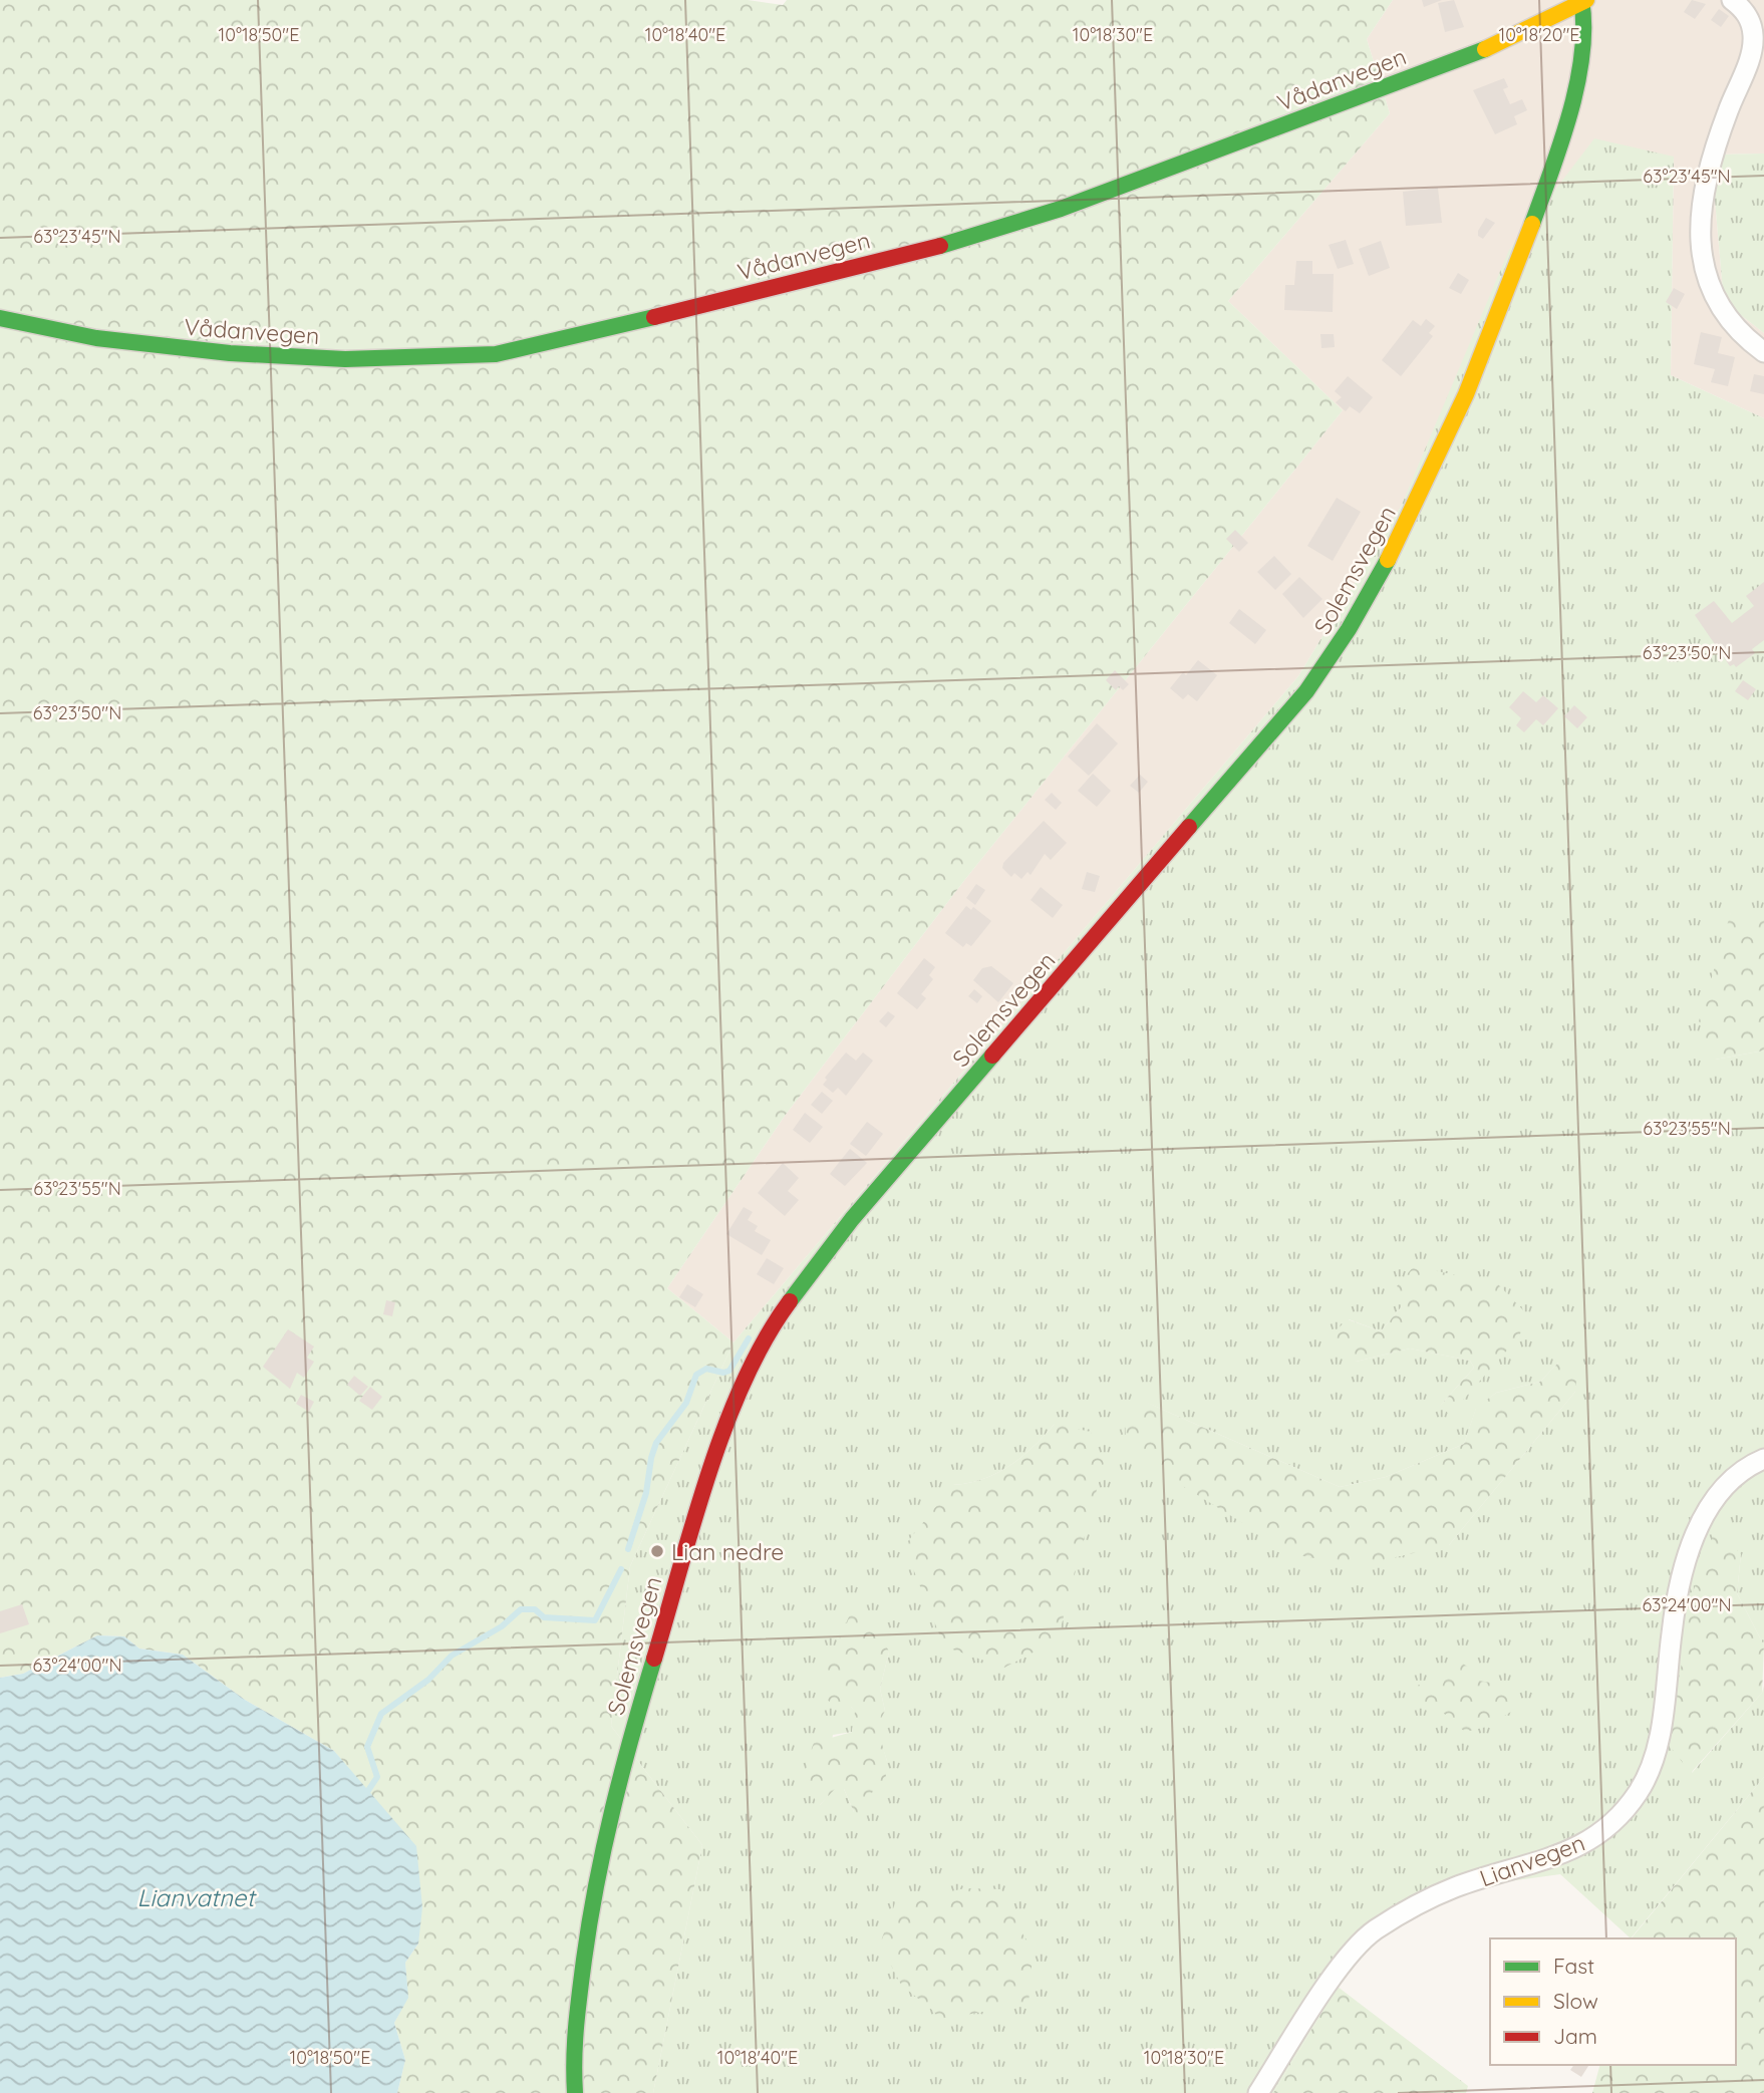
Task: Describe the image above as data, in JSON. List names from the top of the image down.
{
  "streets": {
    "street": ["Vådanvegen", "Solemsvegen", "Lianvegen"]
  },
  "crossings": [
    ["Vådanvegen", "Solemsvegen"]
  ],
  "water": ["Lianvatnet"],
  "places": ["Lian nedre"],
  "legend": ["Fast", "Slow", "Jam"],
  "coordinates": [
    "10°18'50\"E",
    "10°18'40\"E",
    "10°18'30\"E",
    "10°18'20\"E",
    "63°23'45\"N",
    "63°23'50\"N",
    "63°23'55\"N",
    "63°24'00\"N"
  ]
}
